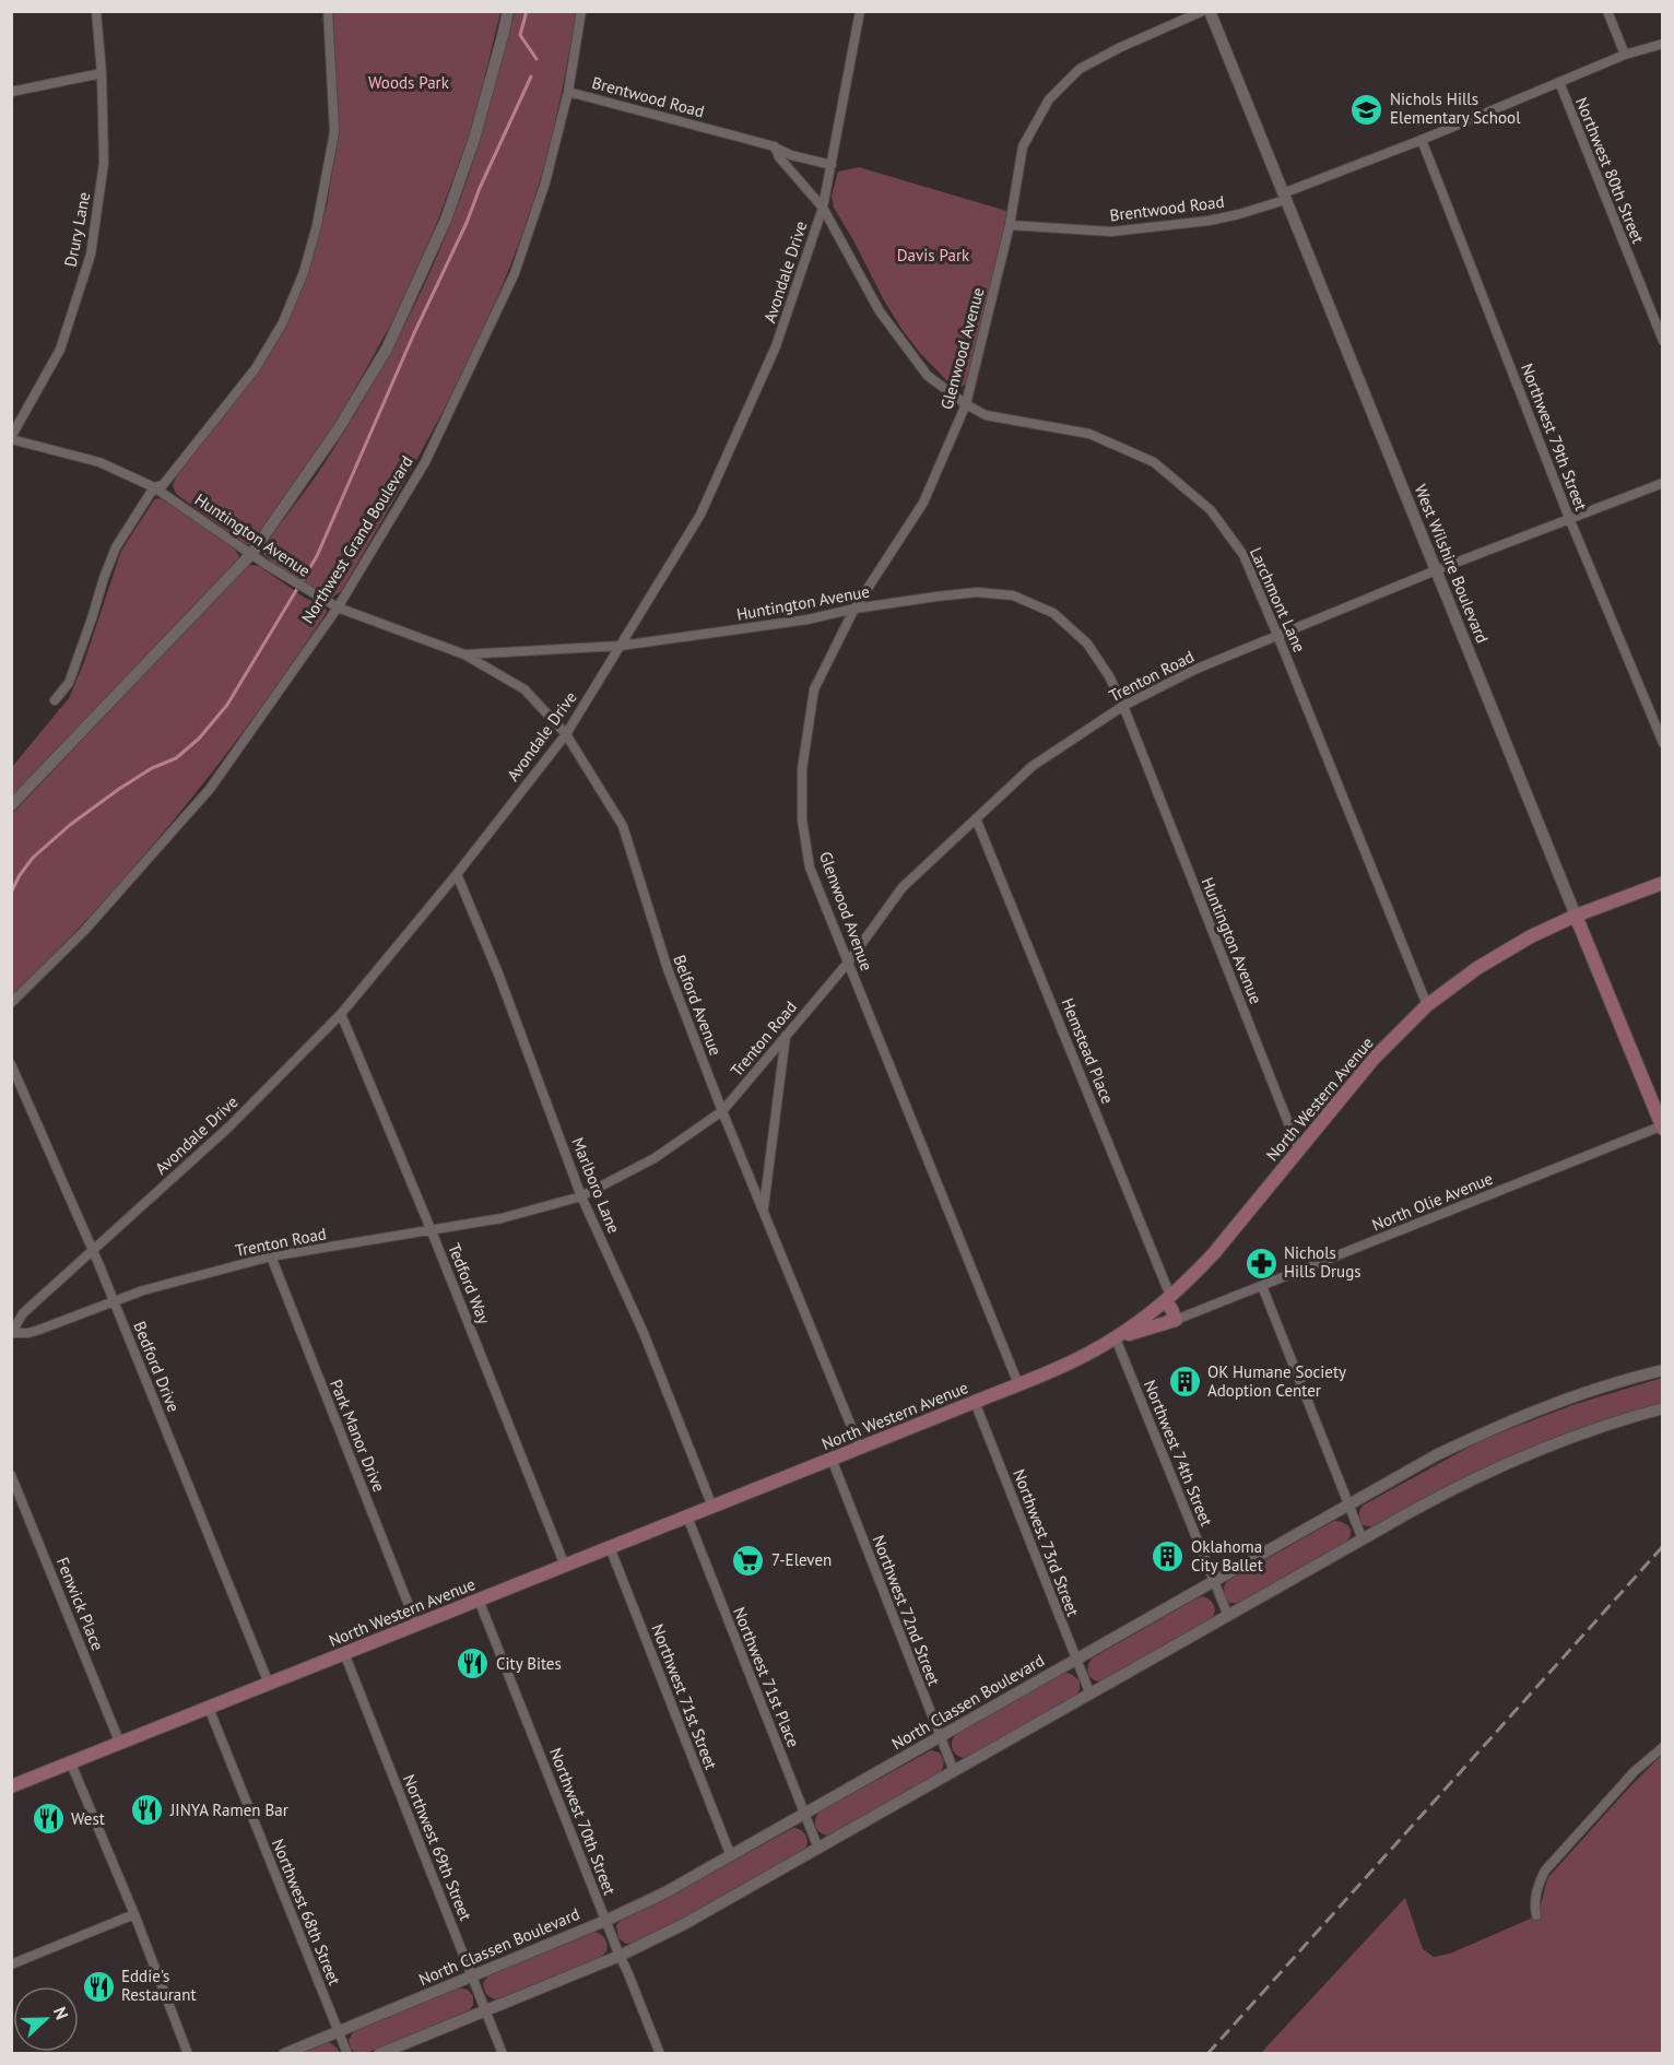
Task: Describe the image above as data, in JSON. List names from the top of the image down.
{
  "streets": {
    "main road": ["West Wilshire Boulevard", "North Western Avenue"],
    "street": [
      "Brentwood Road",
      "Northwest 80th Street",
      "Drury Lane",
      "Avondale Drive",
      "Glenwood Avenue",
      "Northwest 79th Street",
      "Huntington Avenue",
      "Northwest Grand Boulevard",
      "Larchmont Lane",
      "Trenton Road",
      "Belford Avenue",
      "Hemstead Place",
      "Marlboro Lane",
      "North Olie Avenue",
      "Tedford Way",
      "Bedford Drive",
      "Park Manor Drive",
      "Northwest 74th Street",
      "Northwest 73rd Street",
      "Fenwick Place",
      "Northwest 72nd Street",
      "Northwest 71st Place",
      "Northwest 71st Street",
      "North Classen Boulevard",
      "Northwest 70th Street",
      "Northwest 69th Street",
      "Northwest 68th Street"
    ]
  },
  "crossings": [
    ["Brentwood Road", "Northwest 80th Street"],
    ["Brentwood Road", "Avondale Drive"],
    ["Brentwood Road", "Glenwood Avenue"],
    ["Brentwood Road", "Northwest 79th Street"],
    ["Brentwood Road", "Northwest Grand Boulevard"],
    ["Brentwood Road", "West Wilshire Boulevard"],
    ["Brentwood Road", "Larchmont Lane"],
    ["Drury Lane", "Huntington Avenue"],
    ["Avondale Drive", "Huntington Avenue"],
    ["Avondale Drive", "Larchmont Lane"],
    ["Avondale Drive", "Trenton Road"],
    ["Avondale Drive", "Belford Avenue"],
    ["Avondale Drive", "Marlboro Lane"],
    ["Avondale Drive", "Tedford Way"],
    ["Avondale Drive", "Bedford Drive"],
    ["Glenwood Avenue", "Huntington Avenue"],
    ["Glenwood Avenue", "Larchmont Lane"],
    ["Glenwood Avenue", "Trenton Road"],
    ["Glenwood Avenue", "North Western Avenue"],
    ["Northwest 79th Street", "Trenton Road"],
    ["Huntington Avenue", "Northwest Grand Boulevard"],
    ["Huntington Avenue", "Trenton Road"],
    ["Huntington Avenue", "Belford Avenue"],
    ["Huntington Avenue", "North Western Avenue"],
    ["West Wilshire Boulevard", "Trenton Road"],
    ["West Wilshire Boulevard", "North Western Avenue"],
    ["West Wilshire Boulevard", "North Olie Avenue"],
    ["Larchmont Lane", "Trenton Road"],
    ["Larchmont Lane", "North Western Avenue"],
    ["Trenton Road", "Belford Avenue"],
    ["Trenton Road", "Hemstead Place"],
    ["Trenton Road", "Marlboro Lane"],
    ["Trenton Road", "Tedford Way"],
    ["Trenton Road", "Bedford Drive"],
    ["Trenton Road", "Park Manor Drive"],
    ["Belford Avenue", "North Western Avenue"],
    ["Hemstead Place", "North Western Avenue"],
    ["North Western Avenue", "Marlboro Lane"],
    ["North Western Avenue", "Tedford Way"],
    ["North Western Avenue", "Bedford Drive"],
    ["North Western Avenue", "Park Manor Drive"],
    ["North Western Avenue", "Northwest 74th Street"],
    ["North Western Avenue", "Northwest 73rd Street"],
    ["North Western Avenue", "Fenwick Place"],
    ["North Western Avenue", "Northwest 72nd Street"],
    ["North Western Avenue", "Northwest 71st Place"],
    ["North Western Avenue", "Northwest 71st Street"],
    ["North Western Avenue", "Northwest 70th Street"],
    ["North Western Avenue", "Northwest 69th Street"],
    ["North Western Avenue", "Northwest 68th Street"],
    ["Northwest 74th Street", "North Classen Boulevard"],
    ["Northwest 73rd Street", "North Classen Boulevard"],
    ["Northwest 72nd Street", "North Classen Boulevard"],
    ["Northwest 71st Place", "North Classen Boulevard"],
    ["Northwest 71st Street", "North Classen Boulevard"],
    ["North Classen Boulevard", "Northwest 70th Street"],
    ["North Classen Boulevard", "Northwest 69th Street"],
    ["North Classen Boulevard", "Northwest 68th Street"]
  ],
  "parks": ["Woods Park", "Davis Park"],
  "places": {
    "school or university": ["Nichols Hills Elementary School"],
    "pharmacy": ["Nichols Hills Drugs"],
    "building": ["OK Humane Society Adoption Center", "Oklahoma City Ballet"],
    "supermarket": ["7-Eleven"],
    "restaurant": [
      "City Bites",
      "JINYA Ramen Bar",
      "West",
      "Eddie's Restaurant"
    ]
  },
  "north": "right"
}
